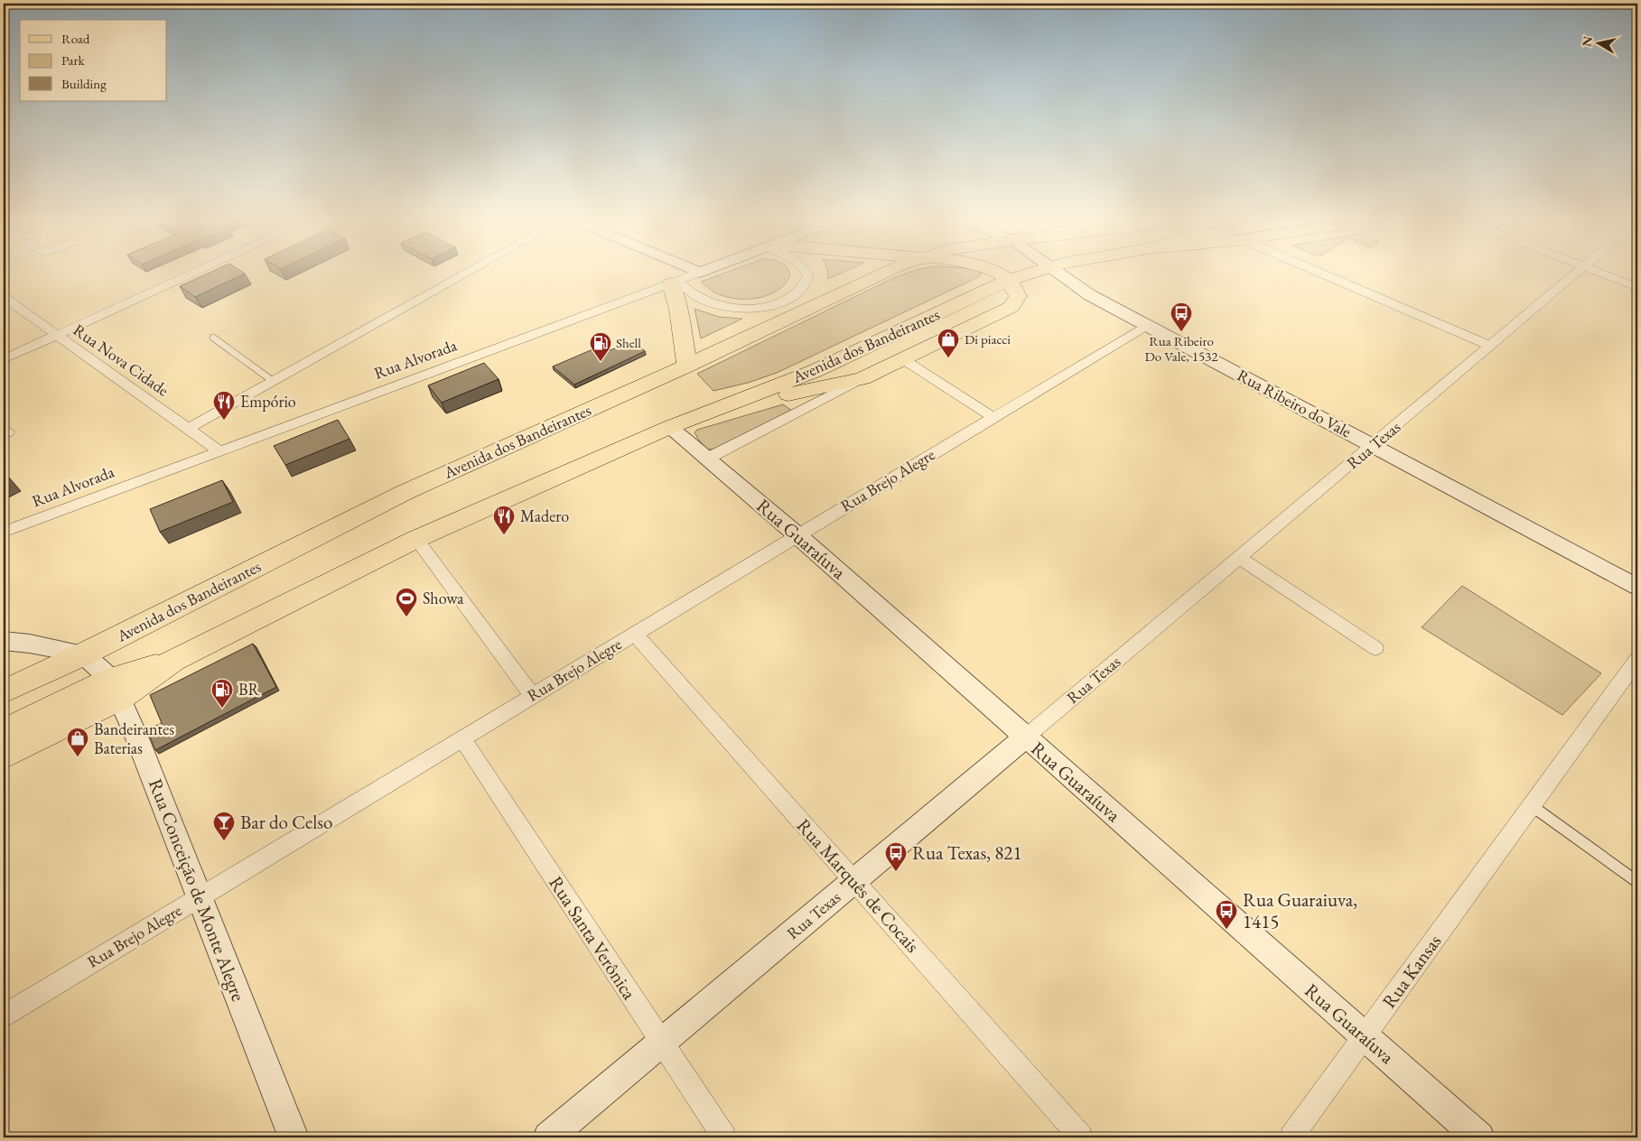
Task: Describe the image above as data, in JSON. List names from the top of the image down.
{
  "streets": {
    "main road": ["Avenida dos Bandeirantes"],
    "street": [
      "Rua Alvorada",
      "Rua Nova Cidade",
      "Rua Ribeiro do Vale",
      "Rua Texas",
      "Rua Brejo Alegre",
      "Rua Guaraíuva",
      "Rua Marquês de Cocais",
      "Rua Conceição de Monte Alegre",
      "Rua Santa Verônica",
      "Rua Kansas"
    ]
  },
  "crossings": [
    ["Avenida dos Bandeirantes", "Rua Guaraíuva"],
    ["Avenida dos Bandeirantes", "Rua Conceição de Monte Alegre"],
    ["Rua Alvorada", "Rua Nova Cidade"],
    ["Rua Ribeiro do Vale", "Rua Texas"],
    ["Rua Ribeiro do Vale", "Rua Brejo Alegre"],
    ["Rua Texas", "Rua Guaraíuva"],
    ["Rua Texas", "Rua Marquês de Cocais"],
    ["Rua Texas", "Rua Santa Verônica"],
    ["Rua Brejo Alegre", "Rua Guaraíuva"],
    ["Rua Brejo Alegre", "Rua Marquês de Cocais"],
    ["Rua Brejo Alegre", "Rua Conceição de Monte Alegre"],
    ["Rua Brejo Alegre", "Rua Santa Verônica"],
    ["Rua Guaraíuva", "Rua Kansas"]
  ],
  "places": {
    "bus stop": ["Rua Ribeiro Do Vale, 1532", "Rua Texas, 821", "Rua Guaraiuva, 1415"],
    "shop": ["Di piacci", "Bandeirantes Baterias"],
    "fuel station": ["Shell", "BR"],
    "restaurant": ["Empório", "Madero"],
    "sports": ["Showa"],
    "bar": ["Bar do Celso"]
  },
  "legend": ["Road", "Park", "Building"],
  "north": "left"
}
